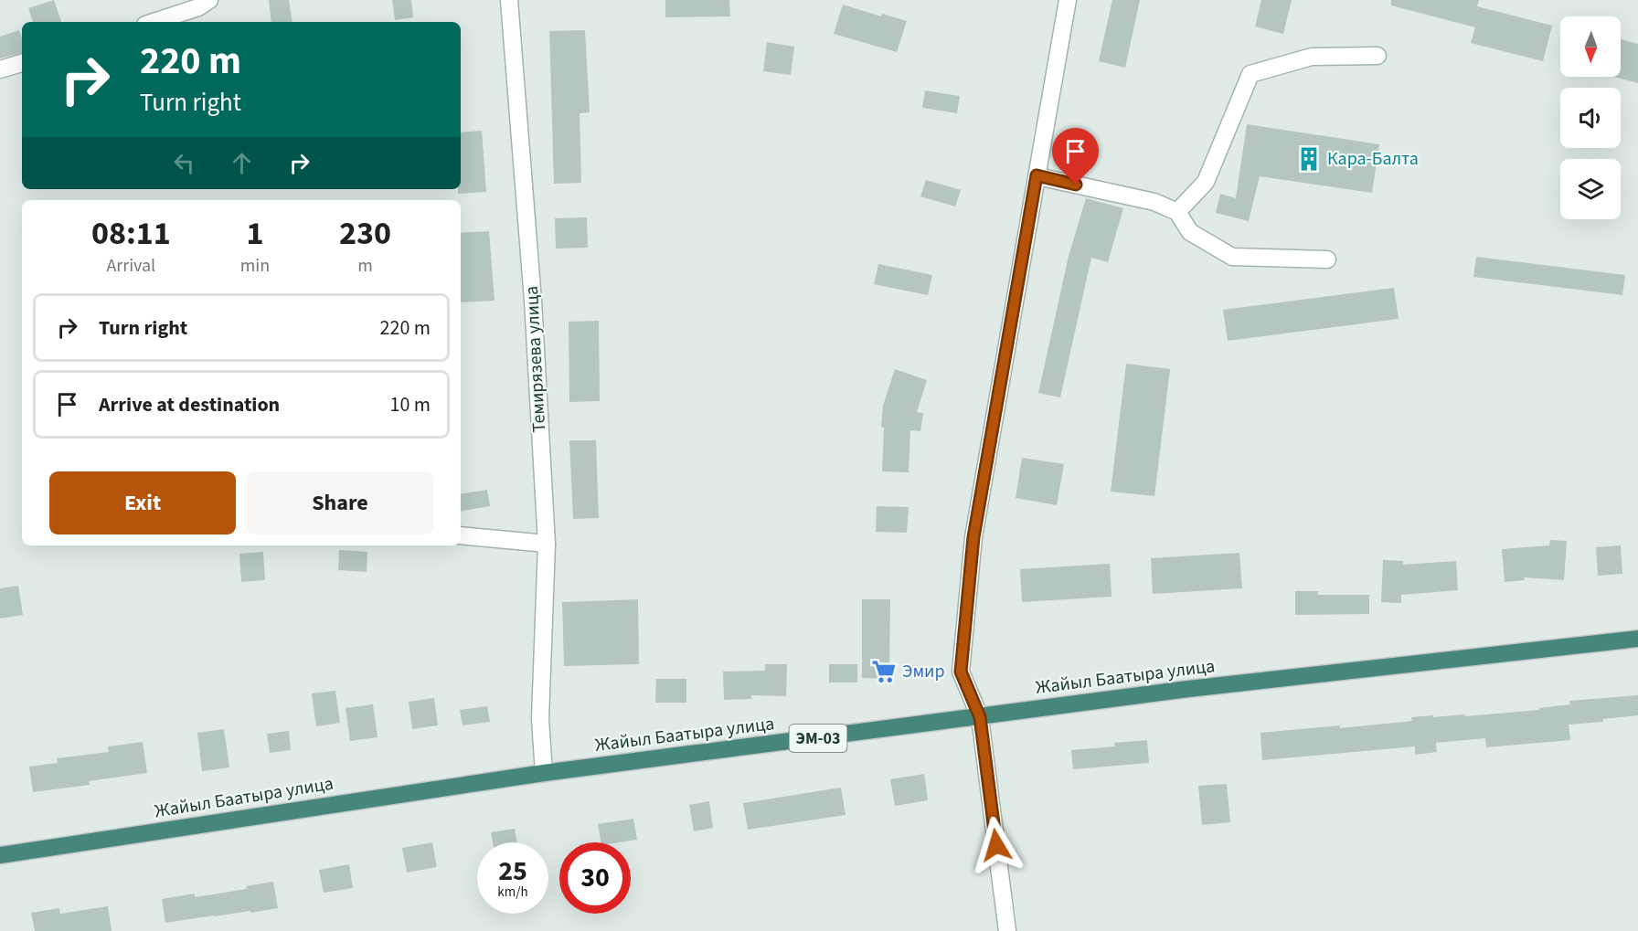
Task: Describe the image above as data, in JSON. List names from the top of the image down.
{
  "streets": {
    "highway": ["Жайыл Баатыра улица", "ЭМ-03"],
    "street": ["Темирязева улица"]
  },
  "crossings": [
    ["Темирязева улица", "Жайыл Баатыра улица"]
  ],
  "places": {
    "building": ["Кара-Балта"],
    "supermarket": ["Эмир"]
  },
  "north": "bottom",
  "page": {
    "turn": ["220 m", "Turn right"],
    "eta": [
      "08:11",
      "Arrival",
      "1",
      "min",
      "230",
      "m"
    ],
    "list": [
      {
        "name": "Turn right",
        "value": "220 m"
      },
      {
        "name": "Arrive at destination",
        "value": "10 m"
      }
    ],
    "buttons": ["Exit", "Share"],
    "speed": "25 km/h",
    "limit": "30"
  }
}
